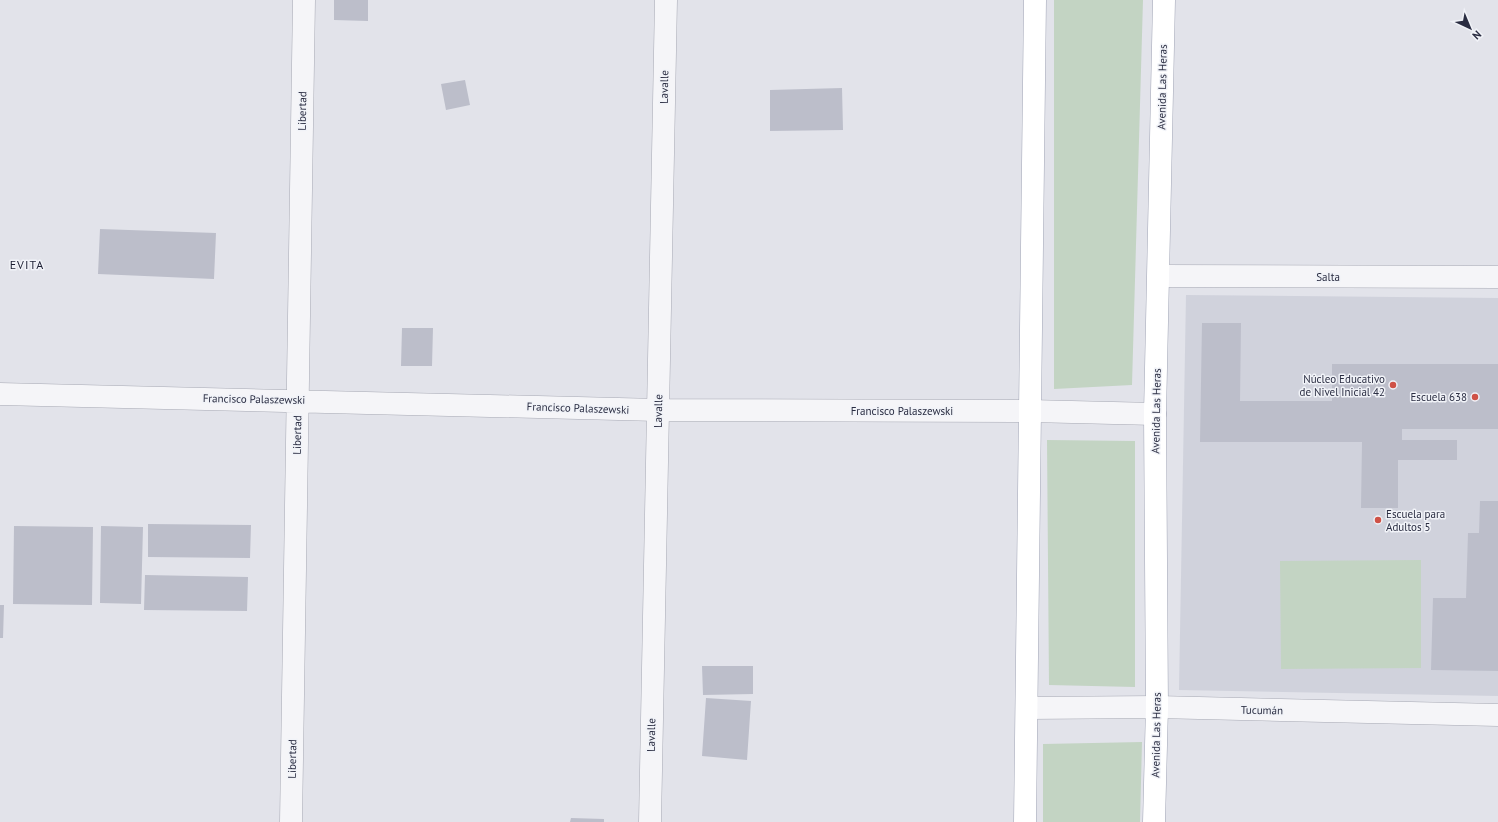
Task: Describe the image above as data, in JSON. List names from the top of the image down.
{
  "streets": {
    "main road": ["Avenida Las Heras"],
    "street": [
      "Lavalle",
      "Libertad",
      "Salta",
      "Francisco Palaszewski",
      "Tucumán"
    ]
  },
  "crossings": [
    ["Lavalle", "Francisco Palaszewski"],
    ["Avenida Las Heras", "Salta"],
    ["Avenida Las Heras", "Francisco Palaszewski"],
    ["Avenida Las Heras", "Tucumán"],
    ["Libertad", "Francisco Palaszewski"]
  ],
  "districts": ["EVITA"],
  "places": ["Núcleo Educativo de Nivel Inicial 42", "Escuela 638", "Escuela para Adultos 5"],
  "north": "bottom right"
}
